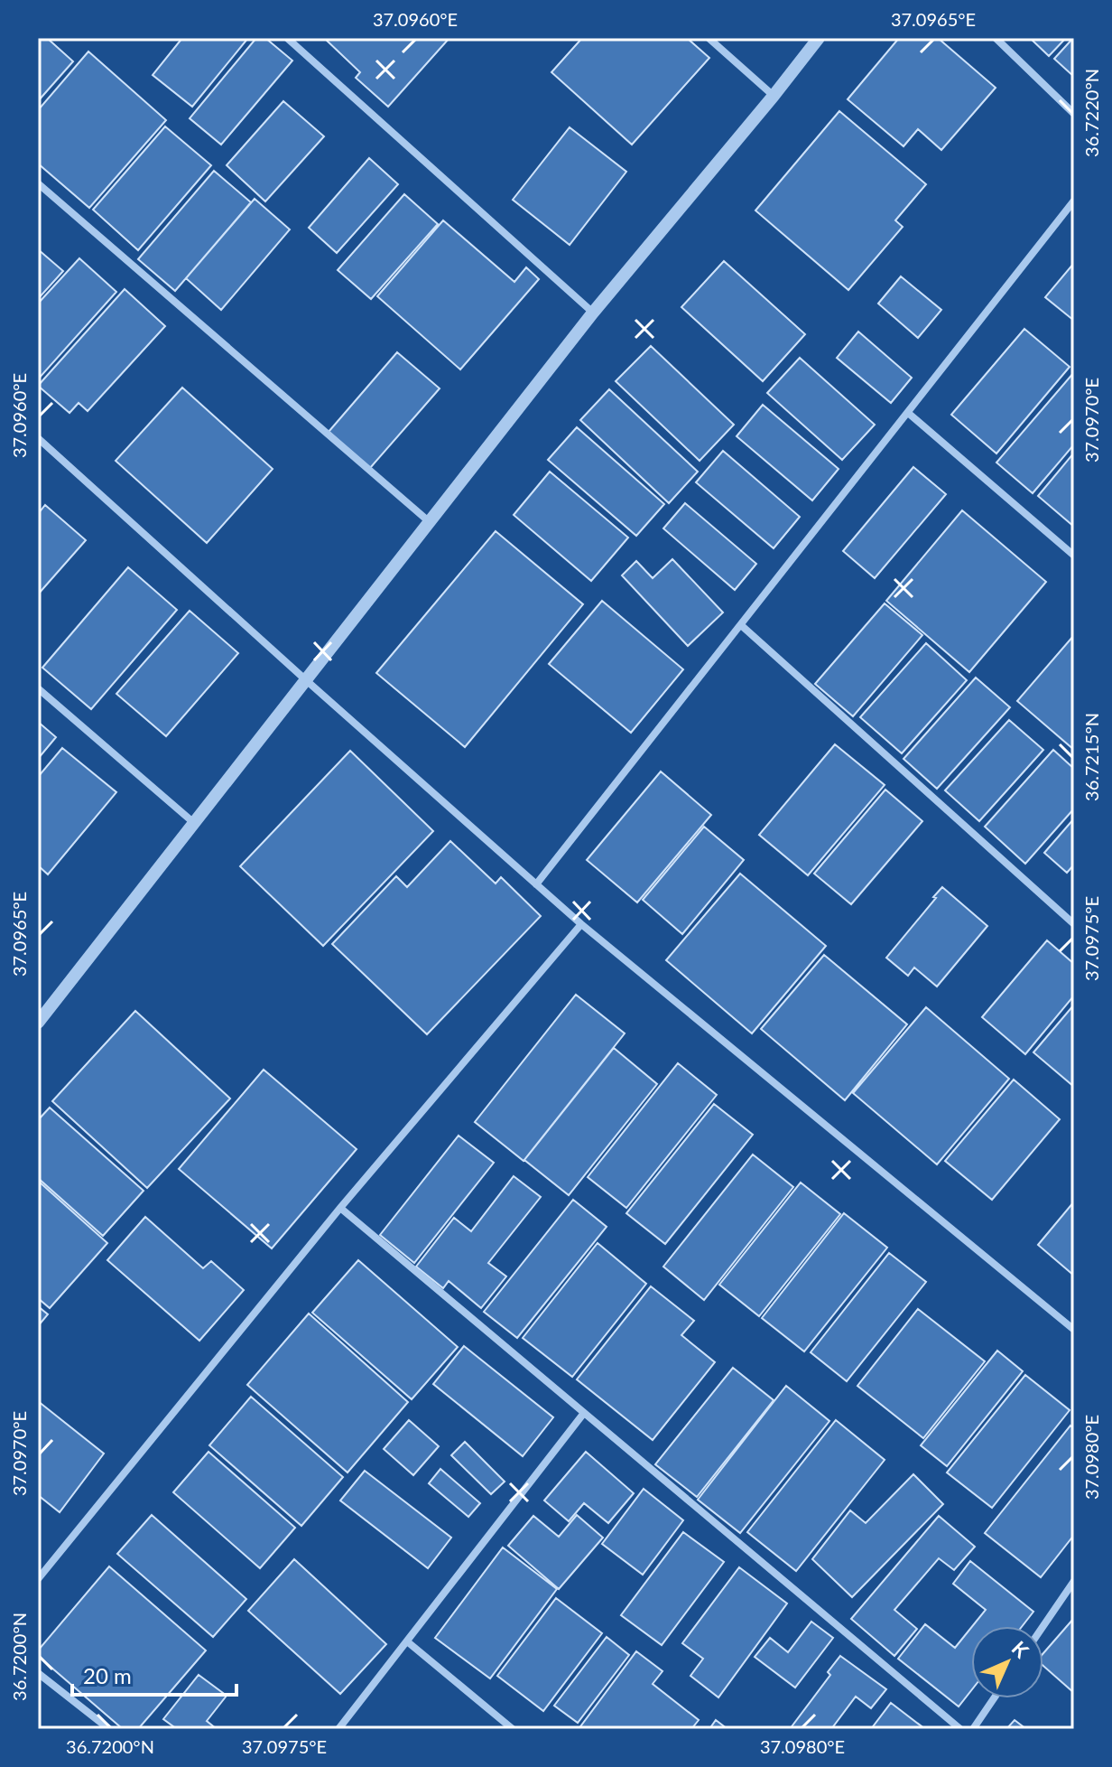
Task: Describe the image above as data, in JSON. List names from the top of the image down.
{
  "scale_bar": "20 m",
  "north": "top right",
  "coordinates": [
    "37.0960°E",
    "37.0965°E",
    "36.7220°N",
    "37.0970°E",
    "36.7215°N",
    "37.0975°E",
    "37.0980°E",
    "36.7200°N"
  ]
}
